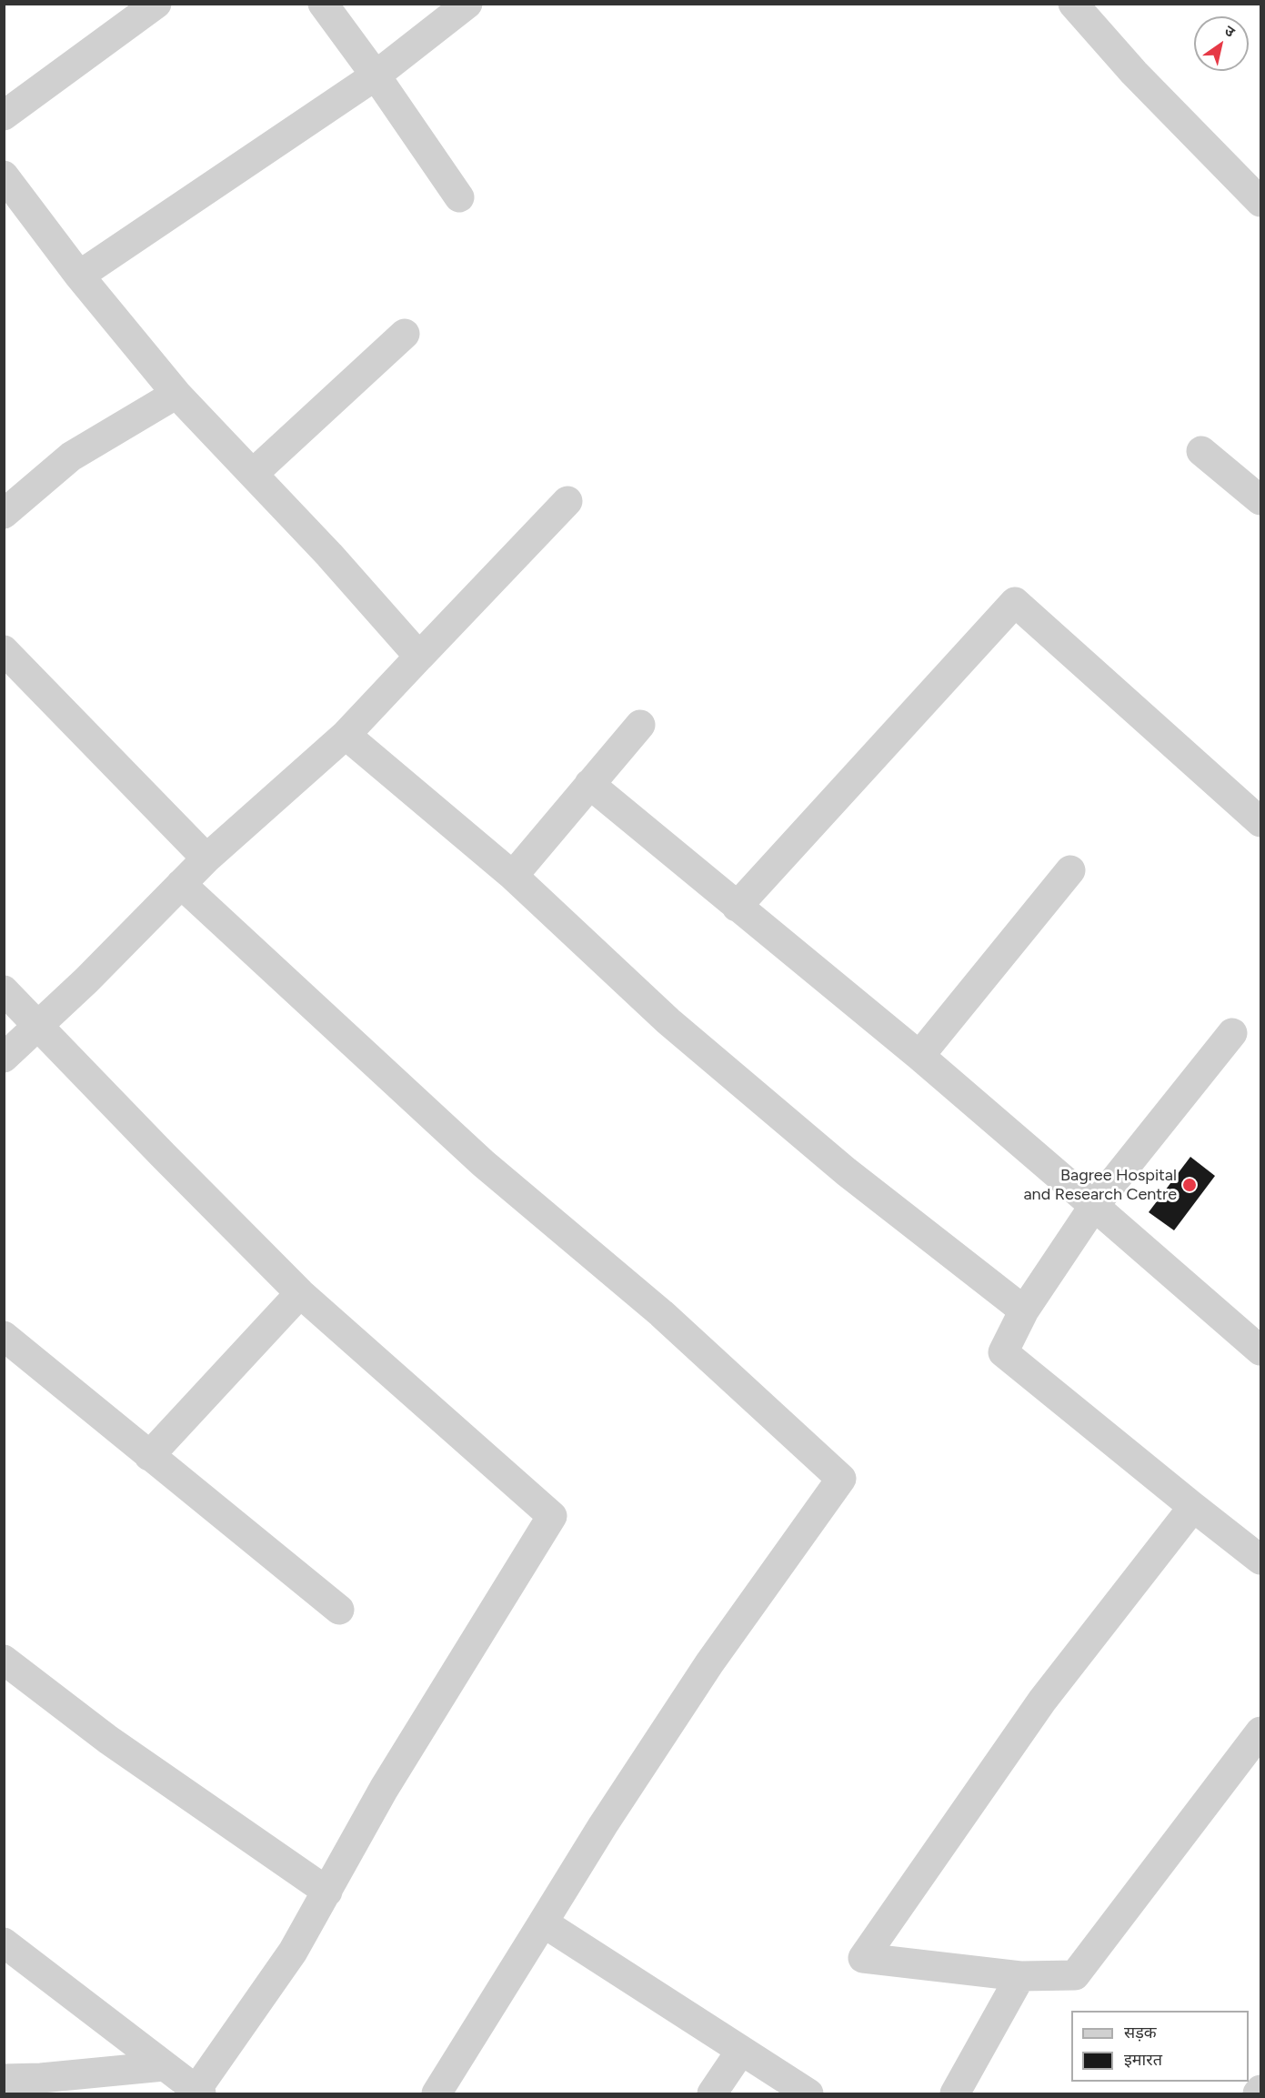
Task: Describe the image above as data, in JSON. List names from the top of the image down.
{
  "places": ["Bagree Hospital and Research Centre"],
  "legend": ["सड़क", "इमारत"],
  "north": "top right"
}
